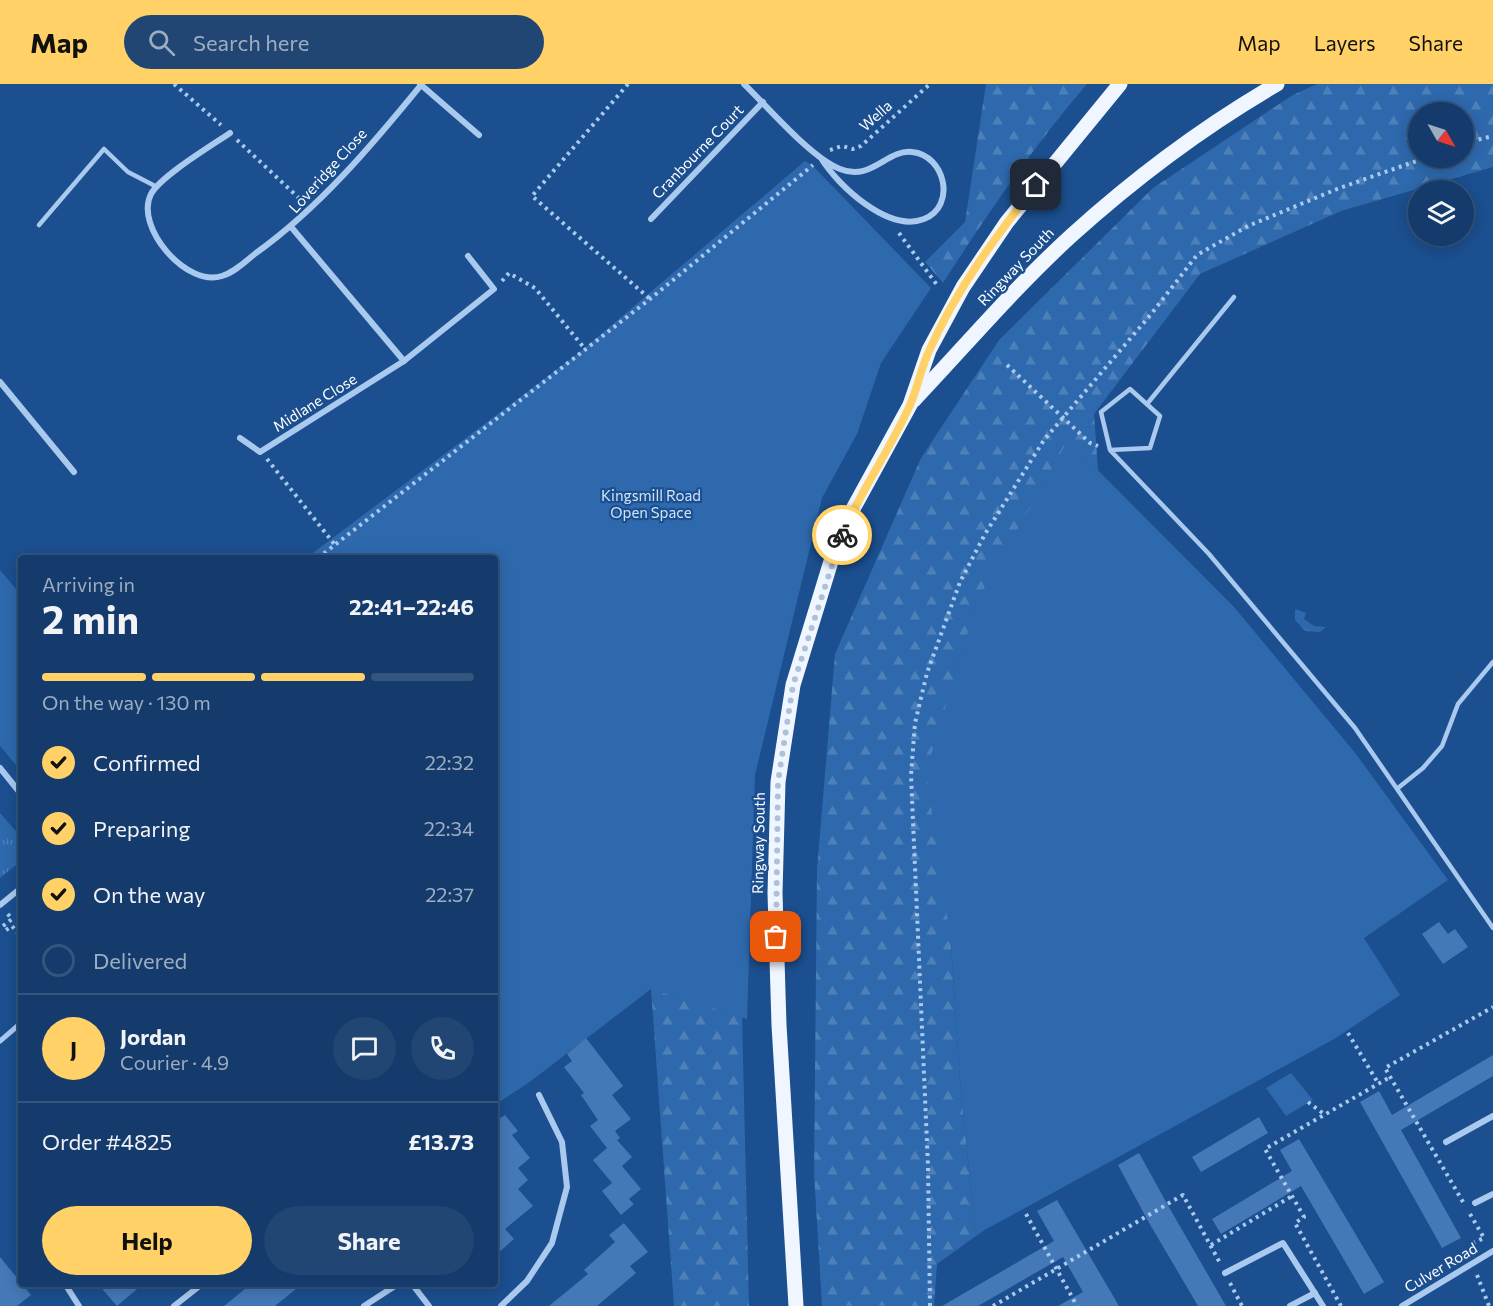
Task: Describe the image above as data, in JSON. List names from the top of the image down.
{
  "streets": {
    "main road": ["Ringway South"],
    "street": [
      "Cranbourne Court",
      "Loveridge Close",
      "Midlane Close",
      "Culver Road"
    ],
    "path": ["Wella"]
  },
  "parks": ["Kingsmill Road Open Space"],
  "north": "bottom right",
  "page": {
    "header": "Map",
    "search": "Search here",
    "nav": ["Map", "Layers", "Share"],
    "heading": ["2 min", "Arriving in", "22:41–22:46"],
    "panel": [
      "Jordan",
      "Courier · 4.9",
      "Order #4825",
      "£13.73"
    ],
    "bar": "On the way · 130 m",
    "list": [
      ["Confirmed", "22:32"],
      ["Preparing", "22:34"],
      ["On the way", "22:37"],
      "Delivered"
    ],
    "round": "J",
    "buttons": ["Help", "Share"]
  }
}
